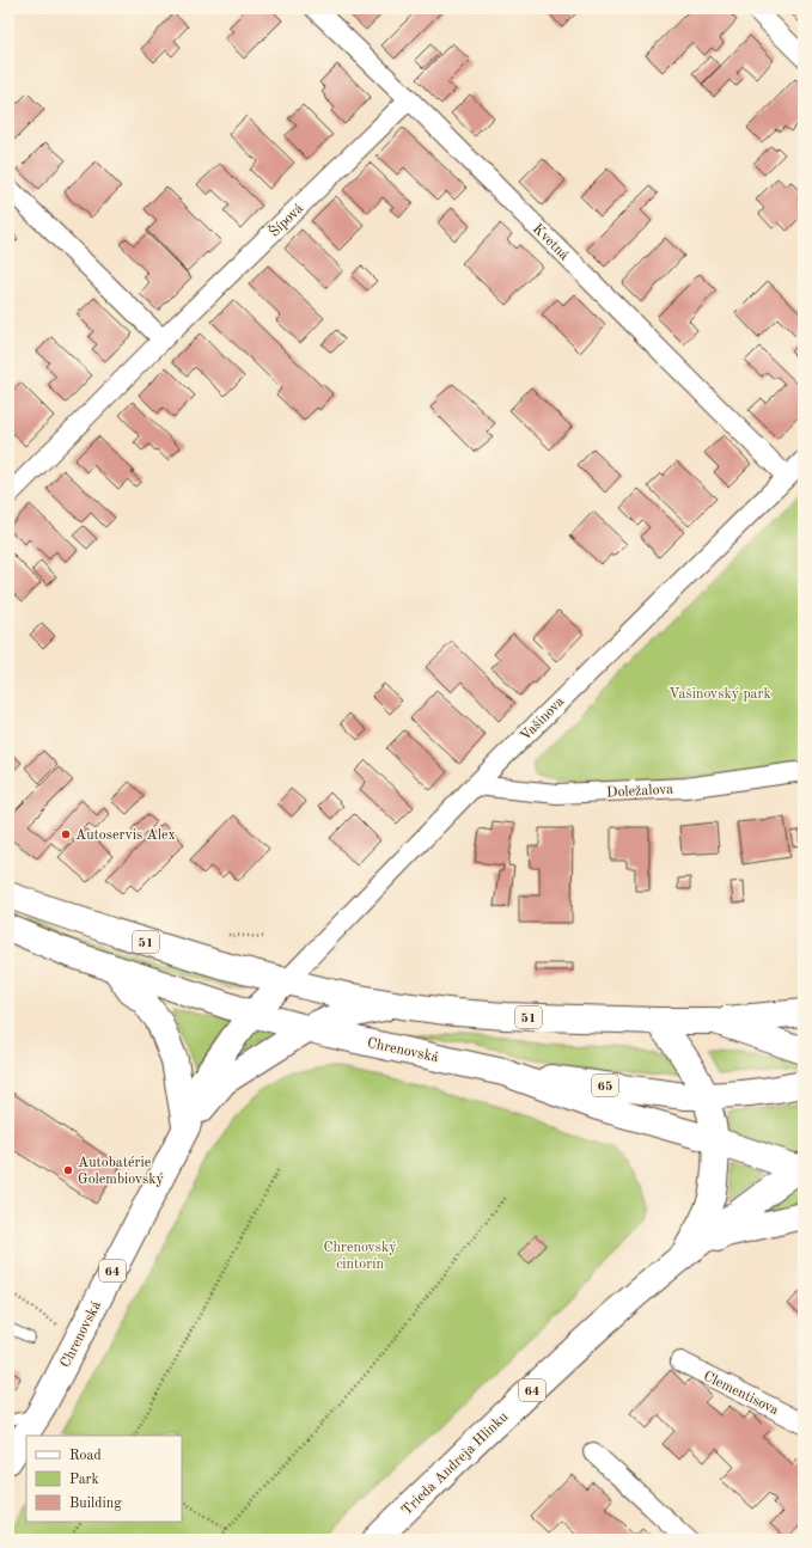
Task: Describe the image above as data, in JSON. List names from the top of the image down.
{
  "streets": {
    "main road": [
      "51",
      "Chrenovská",
      "65",
      "64",
      "Trieda Andreja Hlinku"
    ],
    "street": [
      "Šípová",
      "Kvetná",
      "Vašinova",
      "Doležalova",
      "Clementisova"
    ]
  },
  "crossings": [
    ["Šípová", "Kvetná"],
    ["Kvetná", "Vašinova"],
    ["Vašinova", "Doležalova"],
    ["Vašinova", "51"],
    ["Vašinova", "64"],
    ["51", "64"],
    ["Chrenovská", "65"],
    ["Chrenovská", "64"],
    ["65", "64"],
    ["64", "Trieda Andreja Hlinku"]
  ],
  "parks": ["Vašinovský park", "Chrenovský cintorín"],
  "places": ["Autoservis Alex", "Autobatérie Golembiovský"],
  "legend": ["Road", "Park", "Building"]
}
